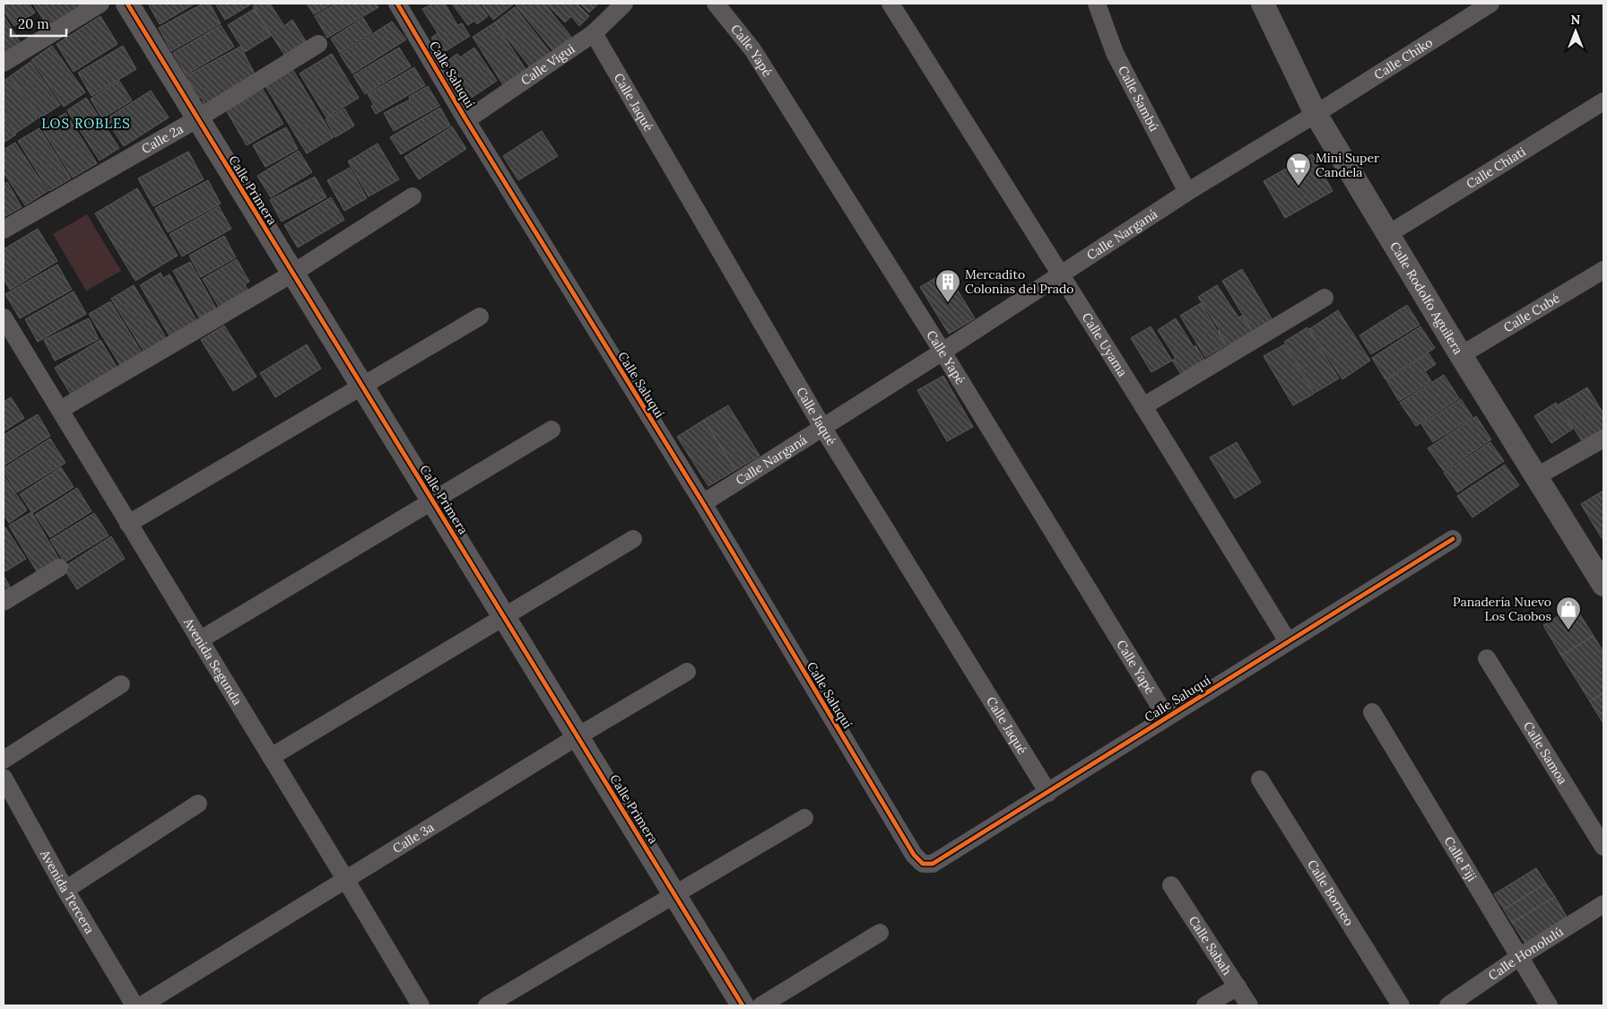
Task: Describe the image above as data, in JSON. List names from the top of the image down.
{
  "streets": {
    "street": [
      "Calle Yapé",
      "Calle Chiko",
      "Calle Vigui",
      "Calle Saluquí",
      "Calle Sambú",
      "Calle Jaqué",
      "Calle 2a",
      "Calle Chiati",
      "Calle Primera",
      "Calle Narganá",
      "Calle Rodolfo Aguilera",
      "Calle Cubé",
      "Calle Uyama",
      "Avenida Segunda",
      "Calle Samoa",
      "Calle 3a",
      "Calle Fiji",
      "Avenida Tercera",
      "Calle Borneo",
      "Calle Sabah",
      "Calle Honolulú"
    ]
  },
  "crossings": [
    ["Calle Yapé", "Calle Saluquí"],
    ["Calle Yapé", "Calle Narganá"],
    ["Calle Chiko", "Calle Narganá"],
    ["Calle Chiko", "Calle Rodolfo Aguilera"],
    ["Calle Vigui", "Calle Saluquí"],
    ["Calle Vigui", "Calle Jaqué"],
    ["Calle Saluquí", "Calle Jaqué"],
    ["Calle Saluquí", "Calle Narganá"],
    ["Calle Saluquí", "Calle Uyama"],
    ["Calle Sambú", "Calle Narganá"],
    ["Calle Jaqué", "Calle Narganá"],
    ["Calle 2a", "Calle Primera"],
    ["Calle Chiati", "Calle Rodolfo Aguilera"],
    ["Calle Primera", "Calle 3a"],
    ["Calle Narganá", "Calle Rodolfo Aguilera"],
    ["Calle Narganá", "Calle Uyama"],
    ["Calle Rodolfo Aguilera", "Calle Cubé"],
    ["Avenida Segunda", "Calle 3a"],
    ["Calle Fiji", "Calle Honolulú"]
  ],
  "districts": ["LOS ROBLES"],
  "places": {
    "supermarket": ["Mini Super Candela"],
    "building": ["Mercadito Colonias del Prado"],
    "shop": ["Panadería Nuevo Los Caobos"]
  },
  "scale_bar": "20 m",
  "north": "top"
}
